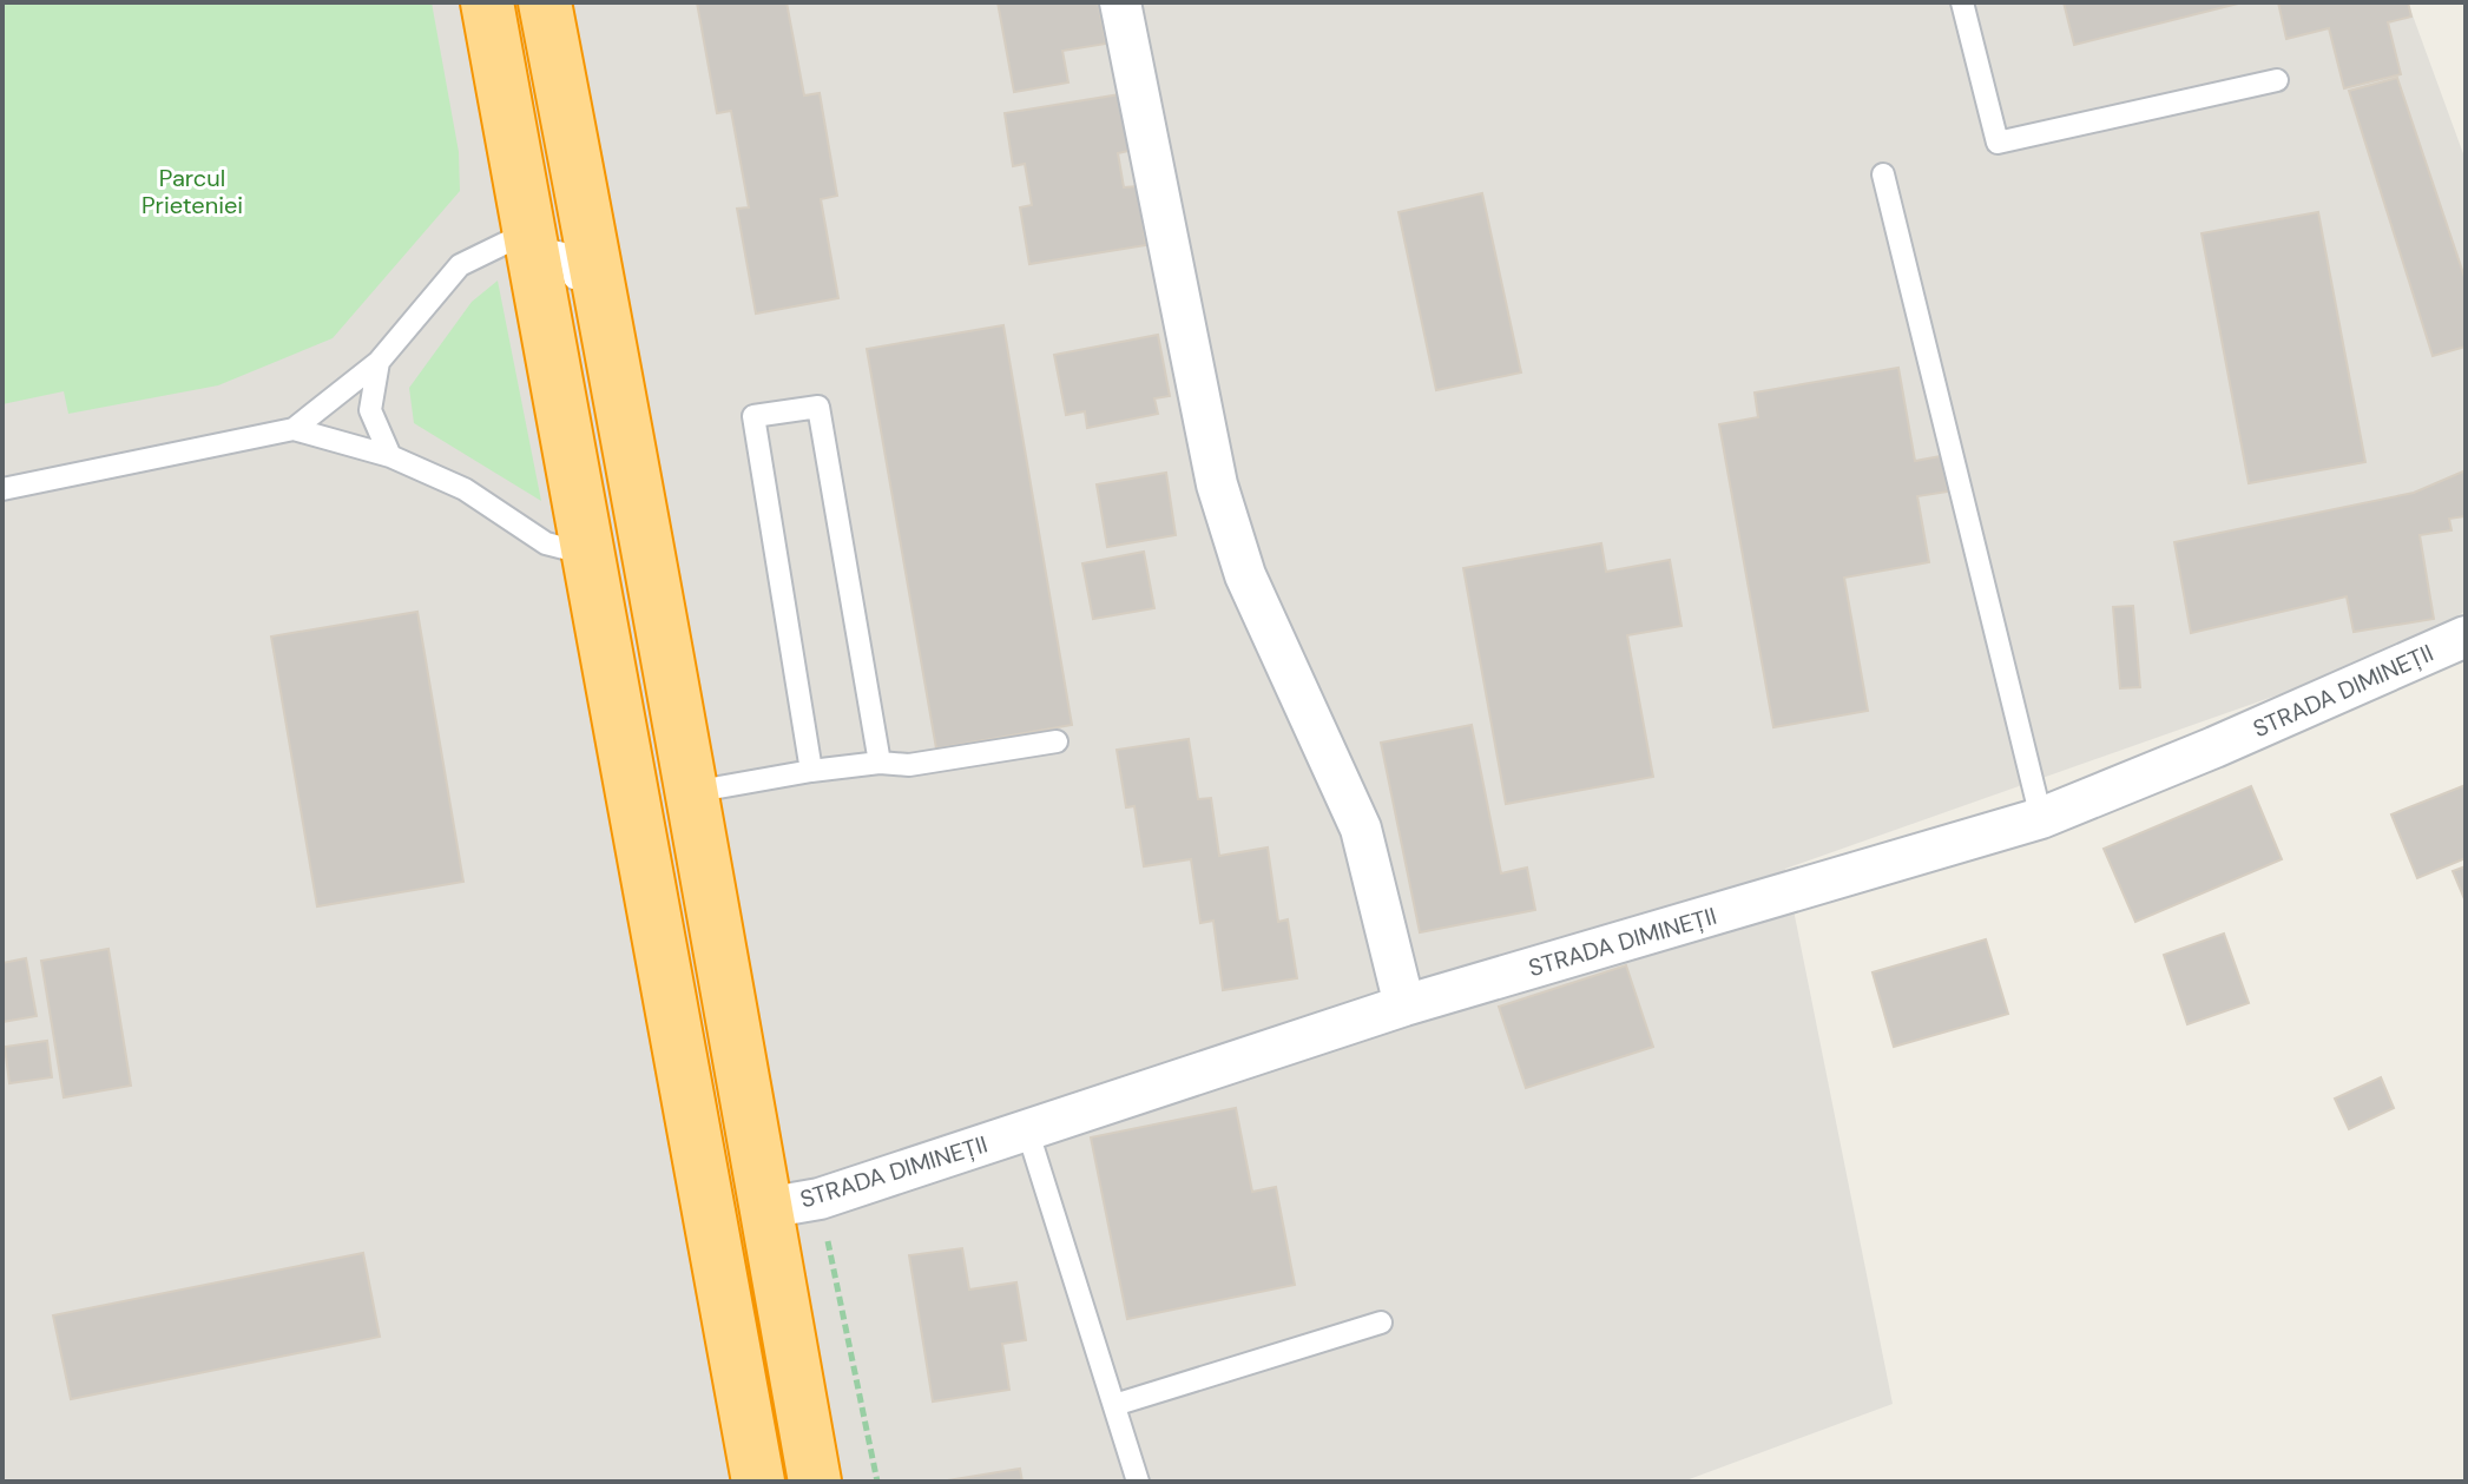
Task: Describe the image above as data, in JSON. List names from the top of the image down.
{
  "streets": {
    "street": ["STRADA DIMINEȚII"]
  },
  "parks": ["Parcul Prieteniei"]
}
